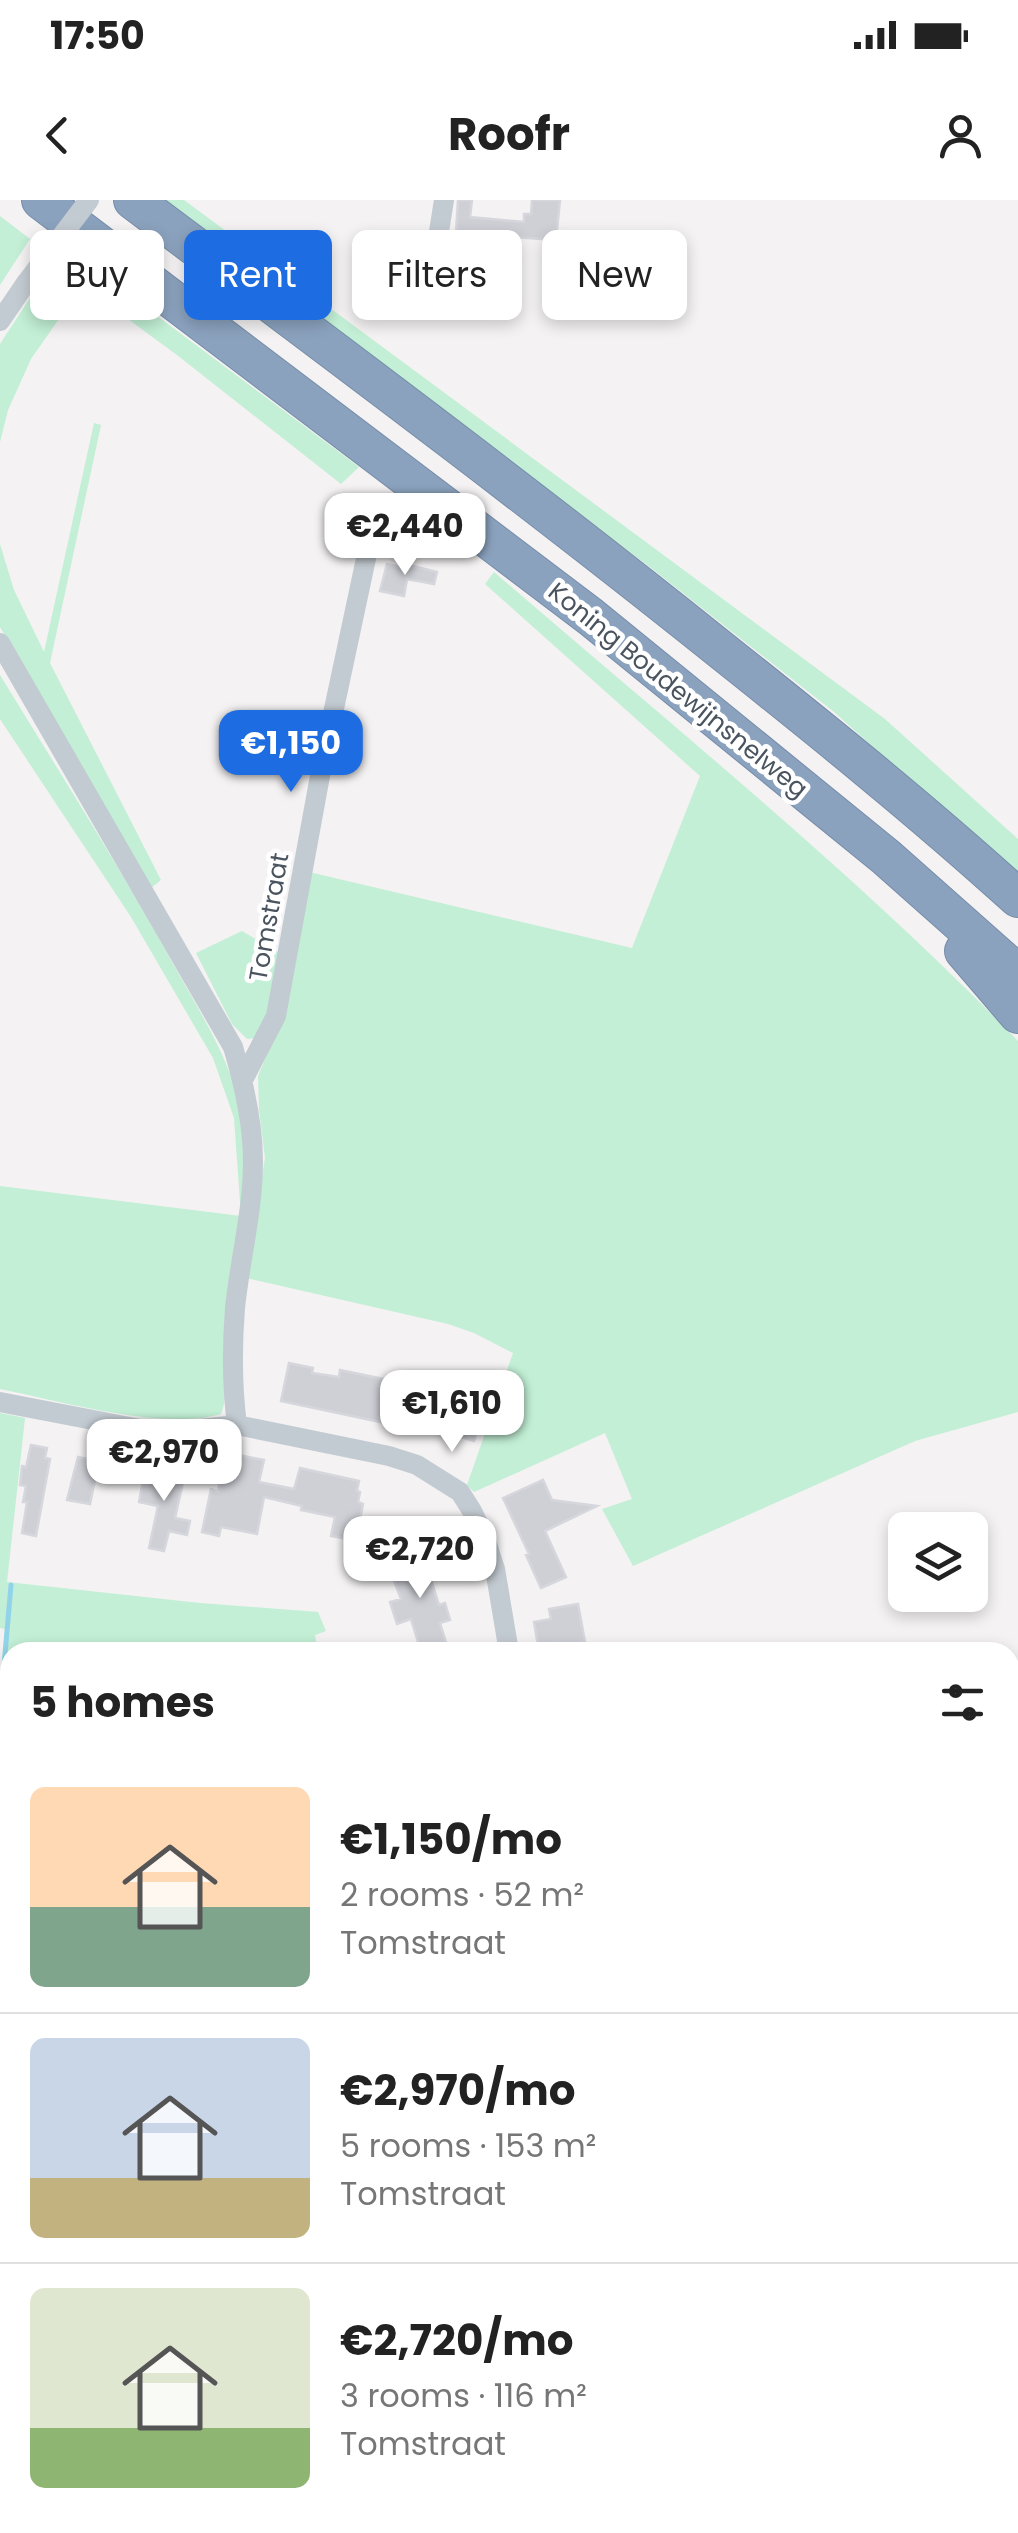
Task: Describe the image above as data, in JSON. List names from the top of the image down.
{
  "streets": {
    "highway": ["Koning Boudewijnsnelweg"],
    "street": ["Tomstraat"]
  },
  "page": {
    "status": "17:50",
    "header": "Roofr",
    "chip": [
      "Buy",
      "Rent",
      "Filters",
      "New"
    ],
    "price": [
      "€2,440",
      "€1,150",
      "€1,610",
      "€2,970",
      "€2,720"
    ],
    "heading": "5 homes",
    "list": [
      {
        "name": "€1,150/mo",
        "note": "2 rooms · 52 m² · Tomstraat"
      },
      {
        "name": "€2,970/mo",
        "note": "5 rooms · 153 m² · Tomstraat"
      },
      {
        "name": "€2,720/mo",
        "note": "3 rooms · 116 m² · Tomstraat"
      }
    ]
  }
}
